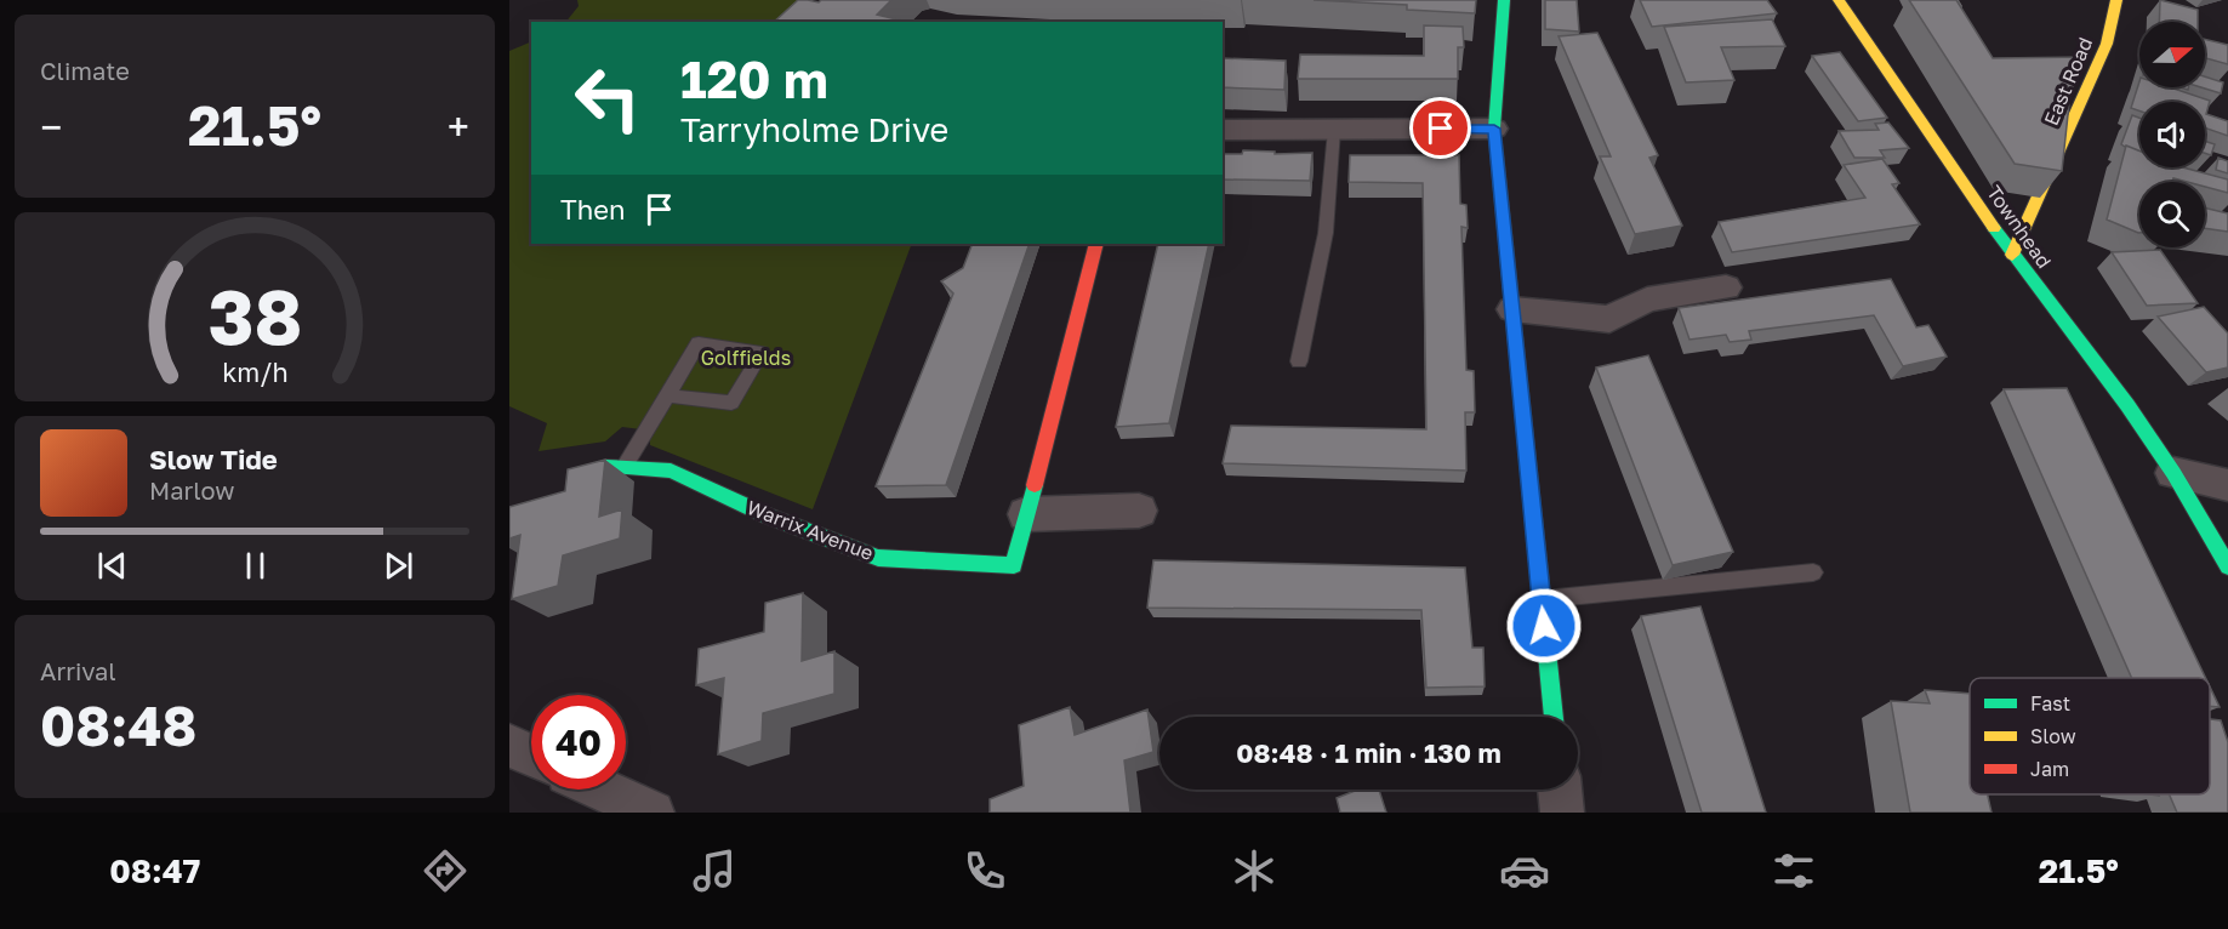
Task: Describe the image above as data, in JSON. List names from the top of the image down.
{
  "streets": {
    "street": ["East Road", "Townhead", "Warrix Avenue"]
  },
  "crossings": [
    ["East Road", "Townhead"]
  ],
  "parks": ["Golffields"],
  "legend": ["Fast", "Slow", "Jam"],
  "north": "right",
  "page": {
    "tile": [
      "Climate",
      ["Arrival", "08:48"]
    ],
    "turn": ["120 m", "Tarryholme Drive"],
    "heat": ["−", "21.5°", "+"],
    "then": "Then",
    "song": ["Slow Tide", "Marlow"],
    "limit": "40",
    "trip": "08:48 · 1 min · 130 m",
    "tabs": ["08:47", "21.5°"],
    "gauge": ["38", "km/h"]
  }
}
